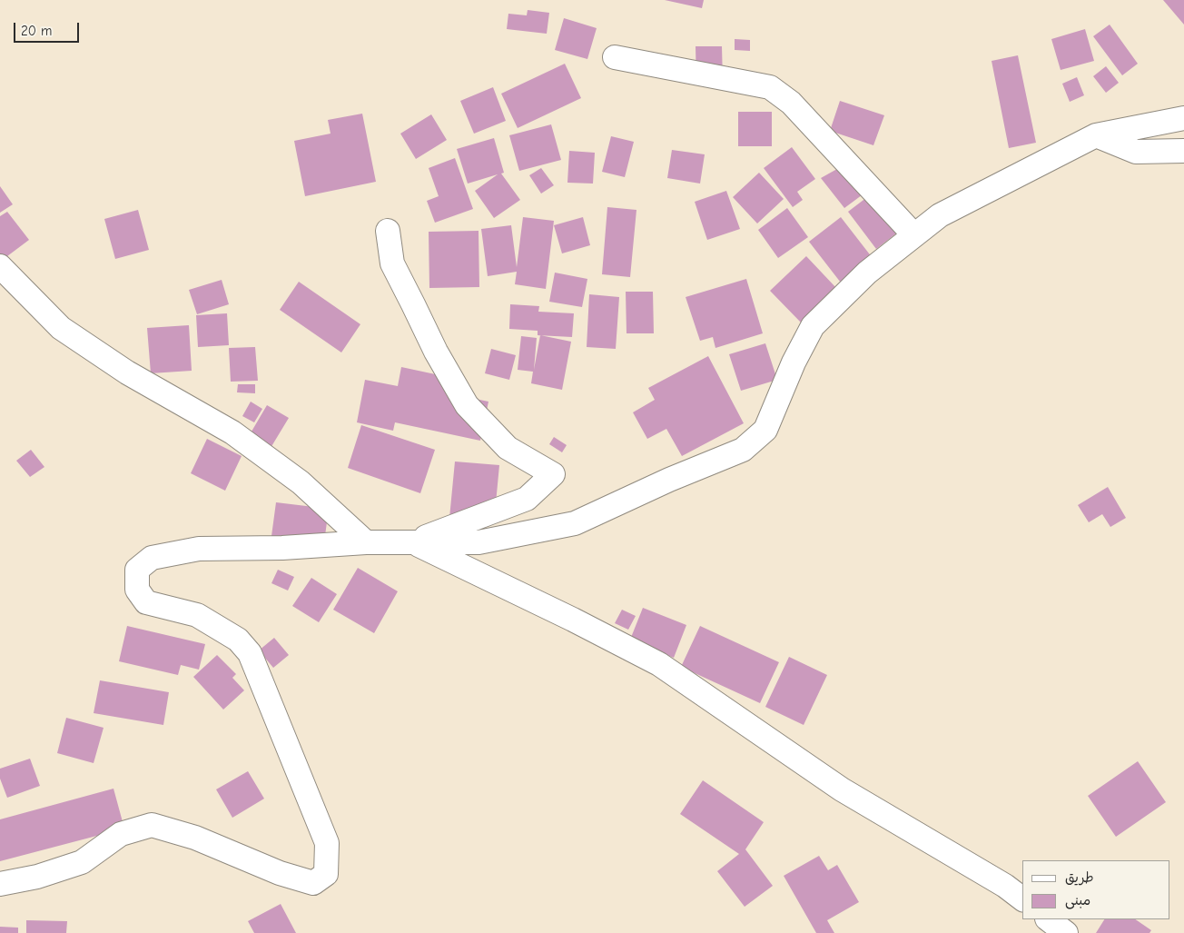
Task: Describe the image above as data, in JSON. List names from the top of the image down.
{
  "legend": ["طريق", "مبنى"],
  "scale_bar": "20 m"
}
